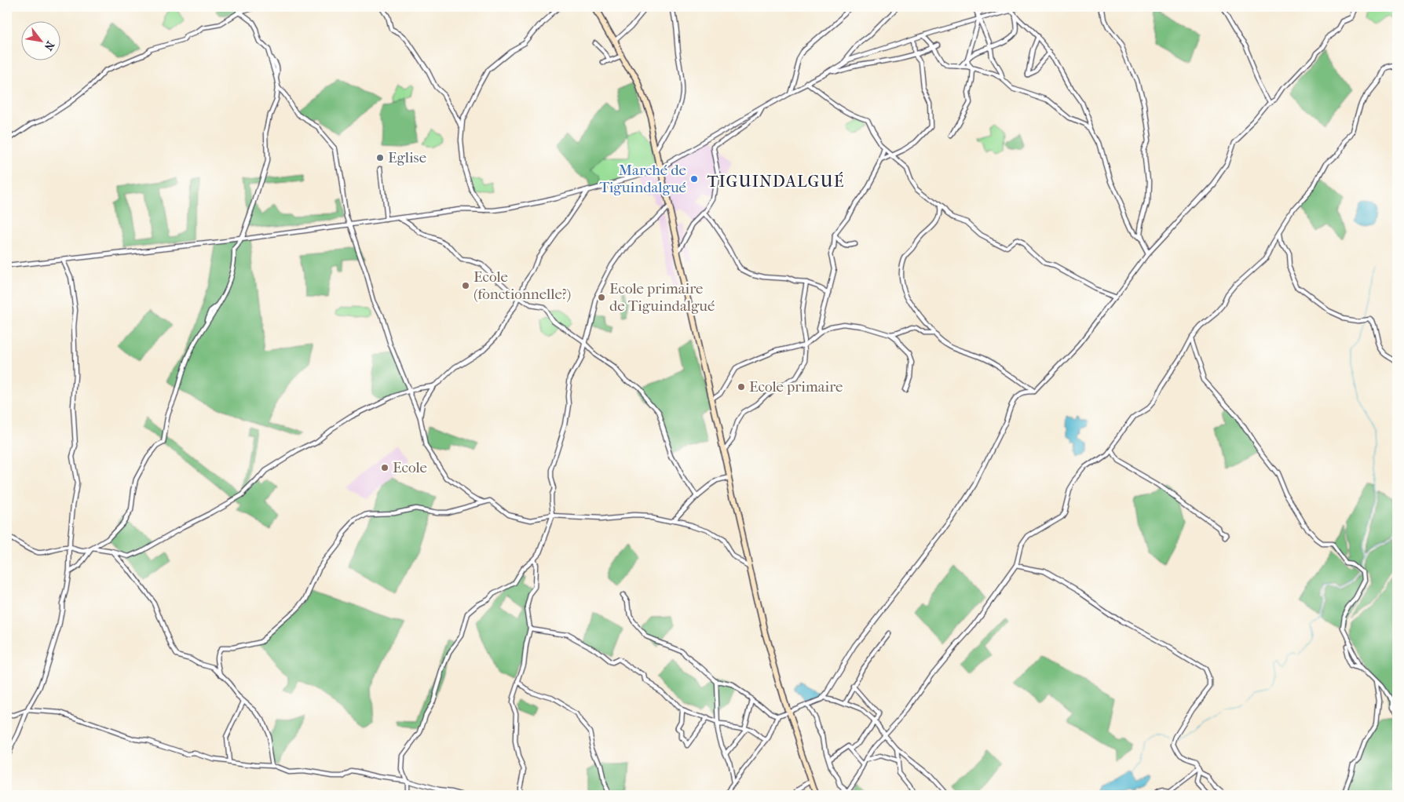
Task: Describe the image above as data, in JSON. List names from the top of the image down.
{
  "districts": ["TIGUINDALGUÉ"],
  "places": [
    "Eglise",
    "Marché de Tiguindalgué",
    "Ecole (fonctionnelle?)",
    "Ecole primaire de Tiguindalgué",
    "Ecole primaire",
    "Ecole"
  ],
  "north": "bottom right"
}
